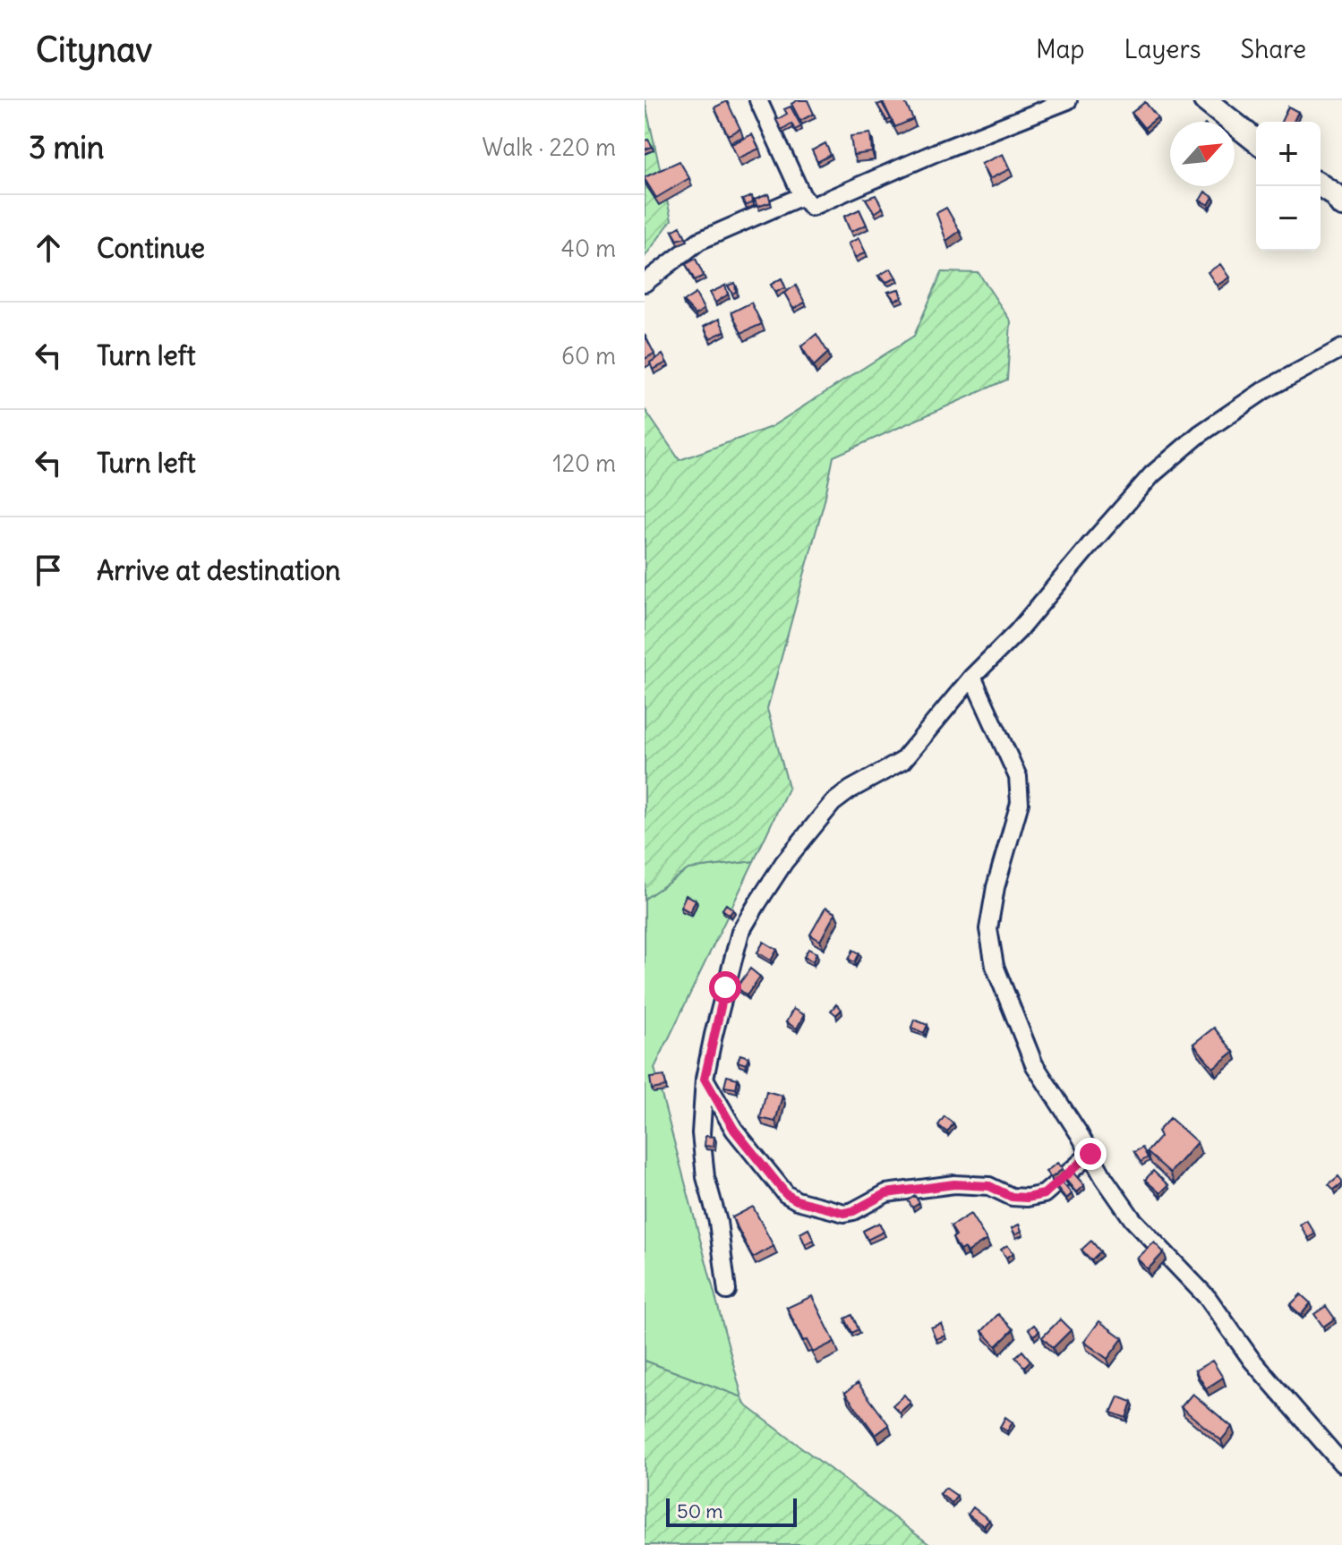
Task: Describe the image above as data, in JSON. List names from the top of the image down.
{
  "scale_bar": "50 m",
  "north": "top right",
  "page": {
    "header": "Citynav",
    "nav": ["Map", "Layers", "Share"],
    "heading": ["3 min", "Walk · 220 m"],
    "map_buttons": ["+", "−"],
    "list": [
      ["Continue", "40 m"],
      ["Turn left", "60 m"],
      ["Turn left", "120 m"],
      "Arrive at destination"
    ],
    "scale": "50 m"
  }
}
